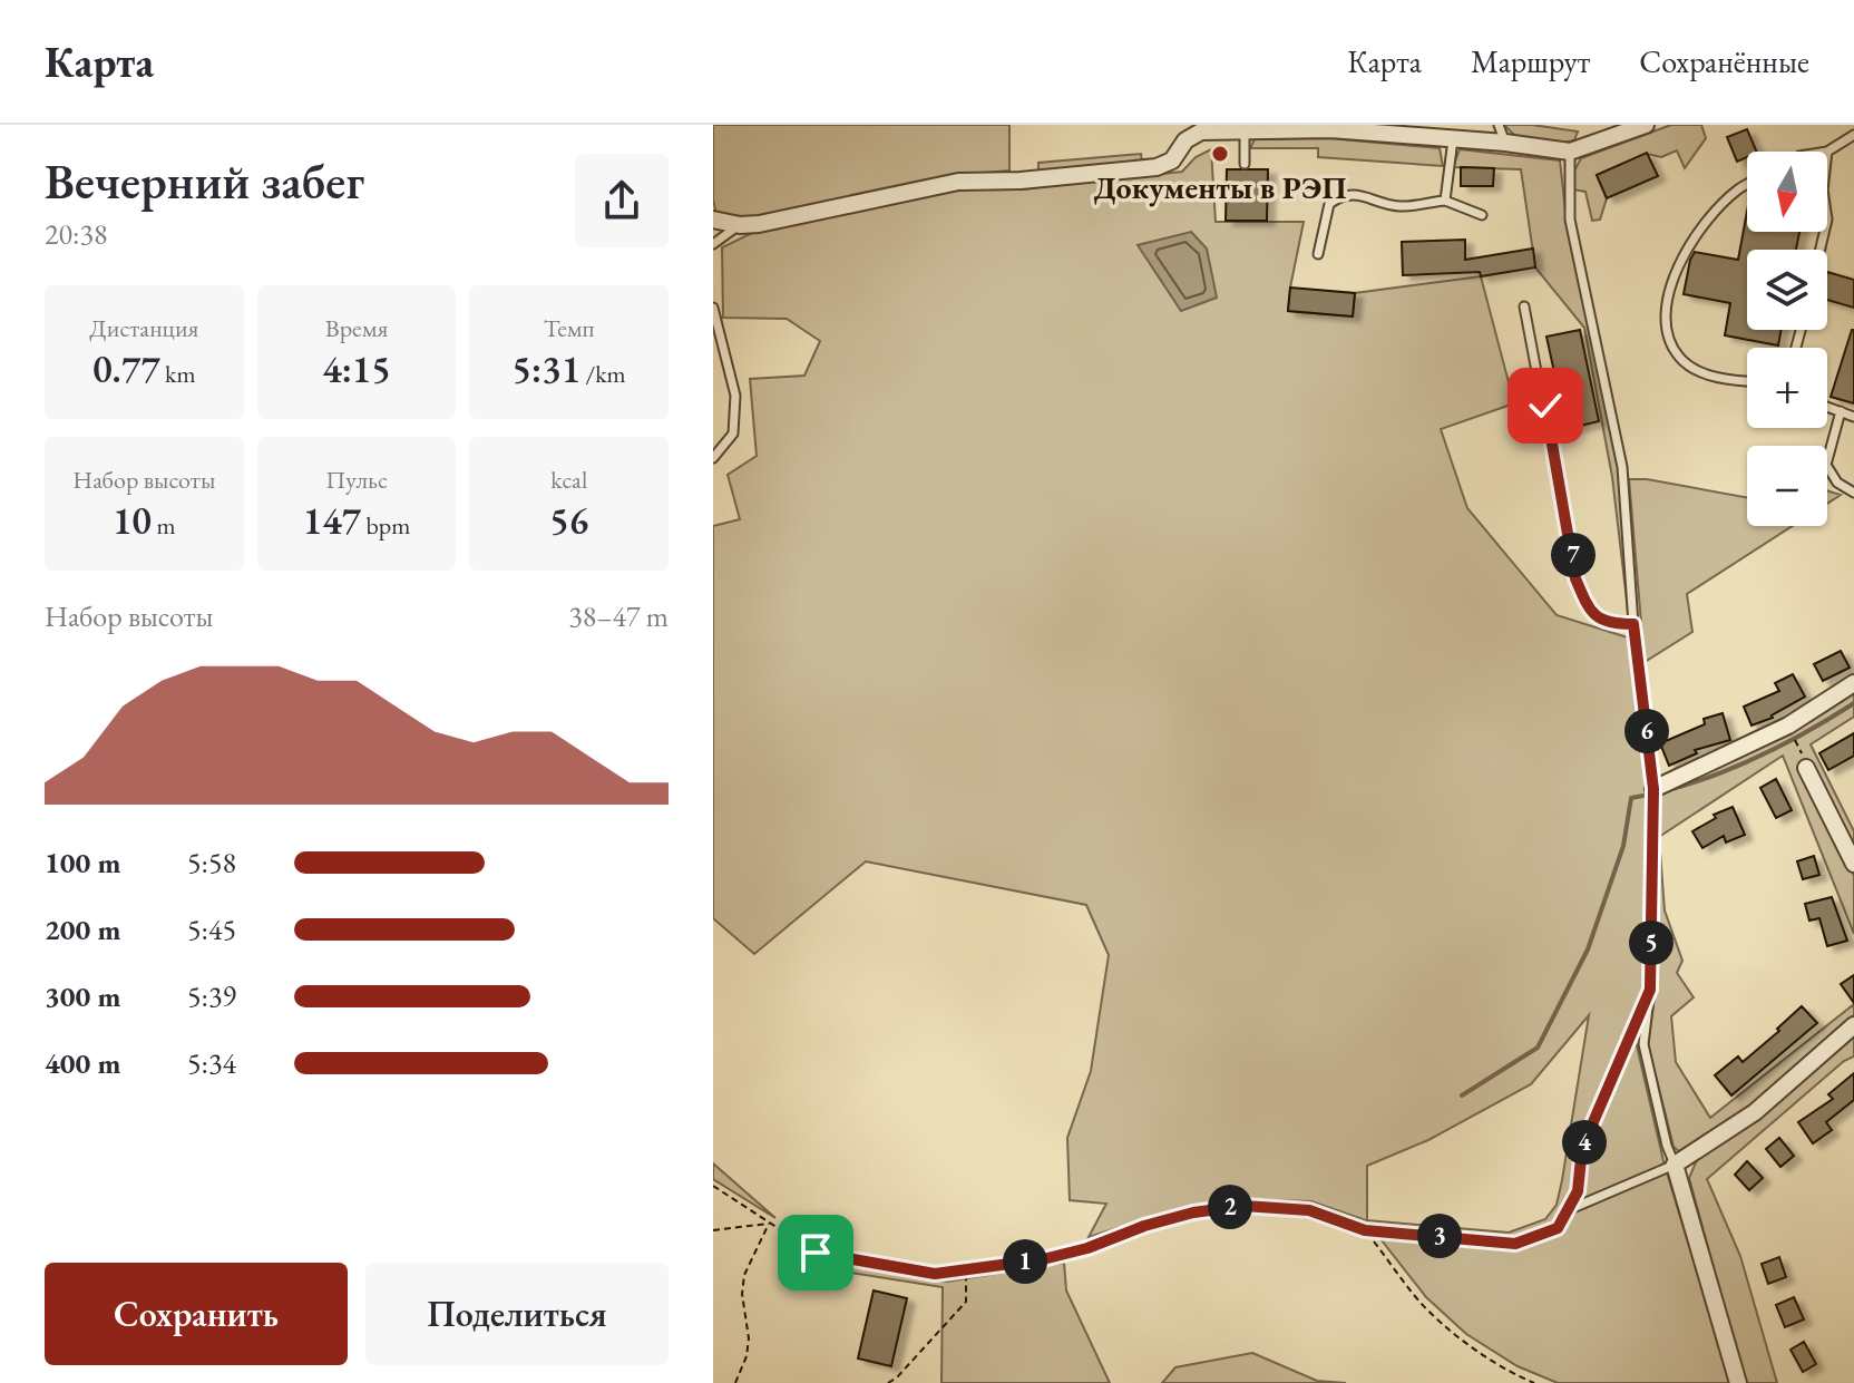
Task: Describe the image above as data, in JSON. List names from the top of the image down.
{
  "places": ["Документы в РЭП"],
  "north": "bottom",
  "page": {
    "header": "Карта",
    "nav": ["Карта", "Маршрут", "Сохранённые"],
    "heading": ["Вечерний забег", "20:38"],
    "map_buttons": ["+", "−"],
    "stats": [
      ["Дистанция", "0.77 km"],
      ["Время", "4:15"],
      ["Темп", "5:31 /km"],
      ["Набор высоты", "10 m"],
      ["Пульс", "147 bpm"],
      ["kcal", "56"]
    ],
    "pins": [
      "7",
      "6",
      "5",
      "4",
      "2",
      "3",
      "1"
    ],
    "chart": ["Набор высоты", "38–47 m"],
    "list": [
      {
        "name": "100 m",
        "note": "5:58"
      },
      {
        "name": "200 m",
        "note": "5:45"
      },
      {
        "name": "300 m",
        "note": "5:39"
      },
      {
        "name": "400 m",
        "note": "5:34"
      }
    ],
    "buttons": ["Сохранить", "Поделиться"]
  }
}
